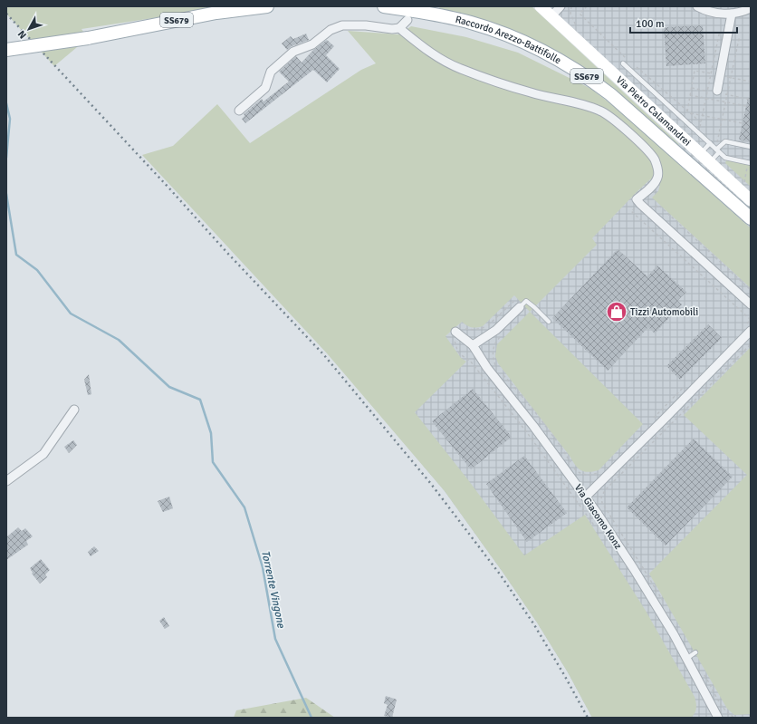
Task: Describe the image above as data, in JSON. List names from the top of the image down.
{
  "streets": {
    "main road": ["SS679", "Raccordo Arezzo-Battifolle", "Via Pietro Calamandrei"],
    "street": ["Via Giacomo Konz"]
  },
  "water": ["Torrente Vingone"],
  "places": {
    "shop": ["Tizzi Automobili"]
  },
  "scale_bar": "100 m",
  "north": "bottom left"
}
